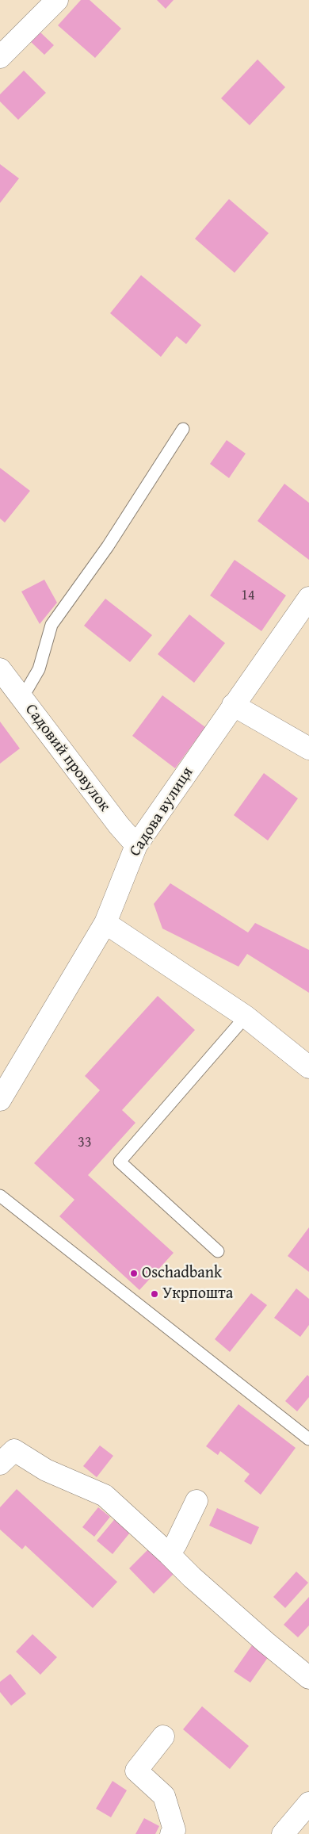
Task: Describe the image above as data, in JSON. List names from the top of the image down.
{
  "streets": {
    "street": ["Садовий провулок", "Садова вулиця"]
  },
  "crossings": [
    ["Садовий провулок", "Садова вулиця"]
  ],
  "places": ["Oschadbank", "Укрпошта"],
  "house_numbers": ["14", "33"]
}
